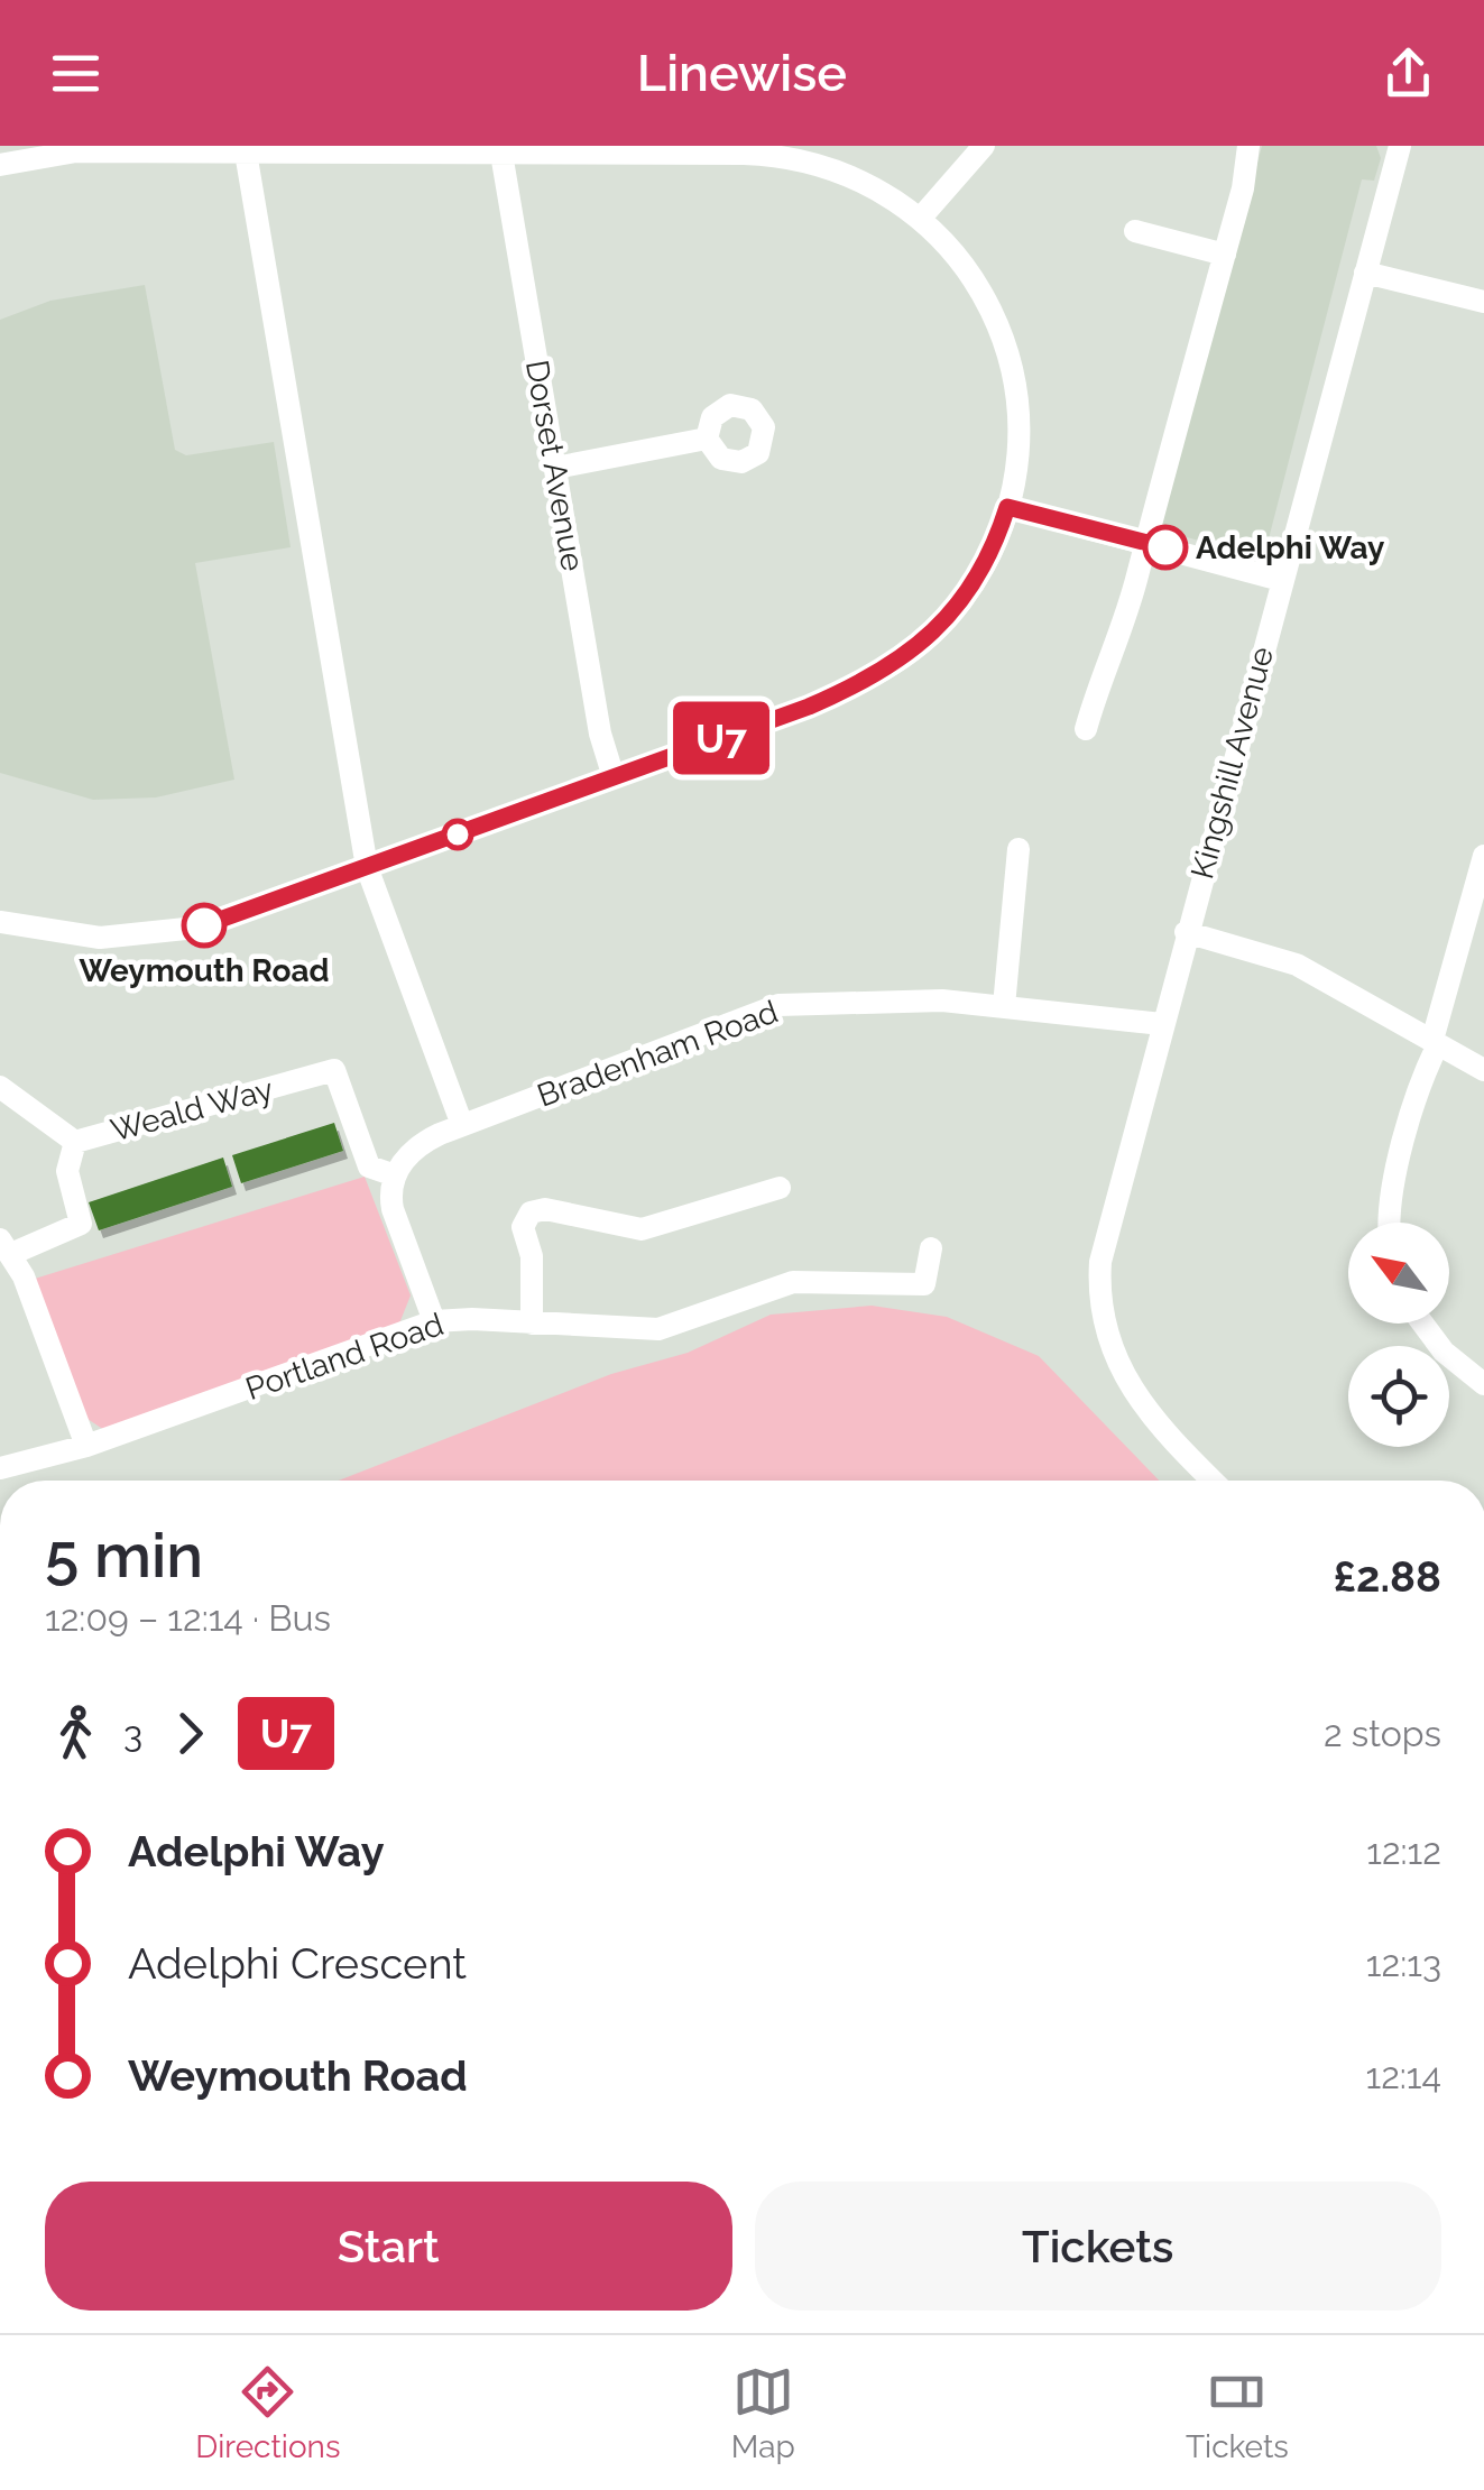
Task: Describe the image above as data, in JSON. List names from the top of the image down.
{
  "streets": {
    "street": [
      "Dorset Avenue",
      "Kingshill Avenue",
      "Bradenham Road",
      "Weald Way",
      "Portland Road"
    ]
  },
  "crossings": [
    ["Kingshill Avenue", "Bradenham Road"],
    ["Bradenham Road", "Weald Way"]
  ],
  "places": ["Adelphi Way", "Weymouth Road"],
  "lines": ["bus line U7"],
  "north": "top left",
  "page": {
    "header": "Linewise",
    "on_map": "U7",
    "heading": ["5 min", "12:09 – 12:14 · Bus", "£2.88"],
    "legs": ["3", "U7", "2 stops"],
    "list": [
      {
        "name": "Adelphi Way",
        "value": "12:12"
      },
      {
        "name": "Adelphi Crescent",
        "value": "12:13"
      },
      {
        "name": "Weymouth Road",
        "value": "12:14"
      }
    ],
    "buttons": ["Start", "Tickets"],
    "tabs": ["Directions", "Map", "Tickets"]
  }
}
